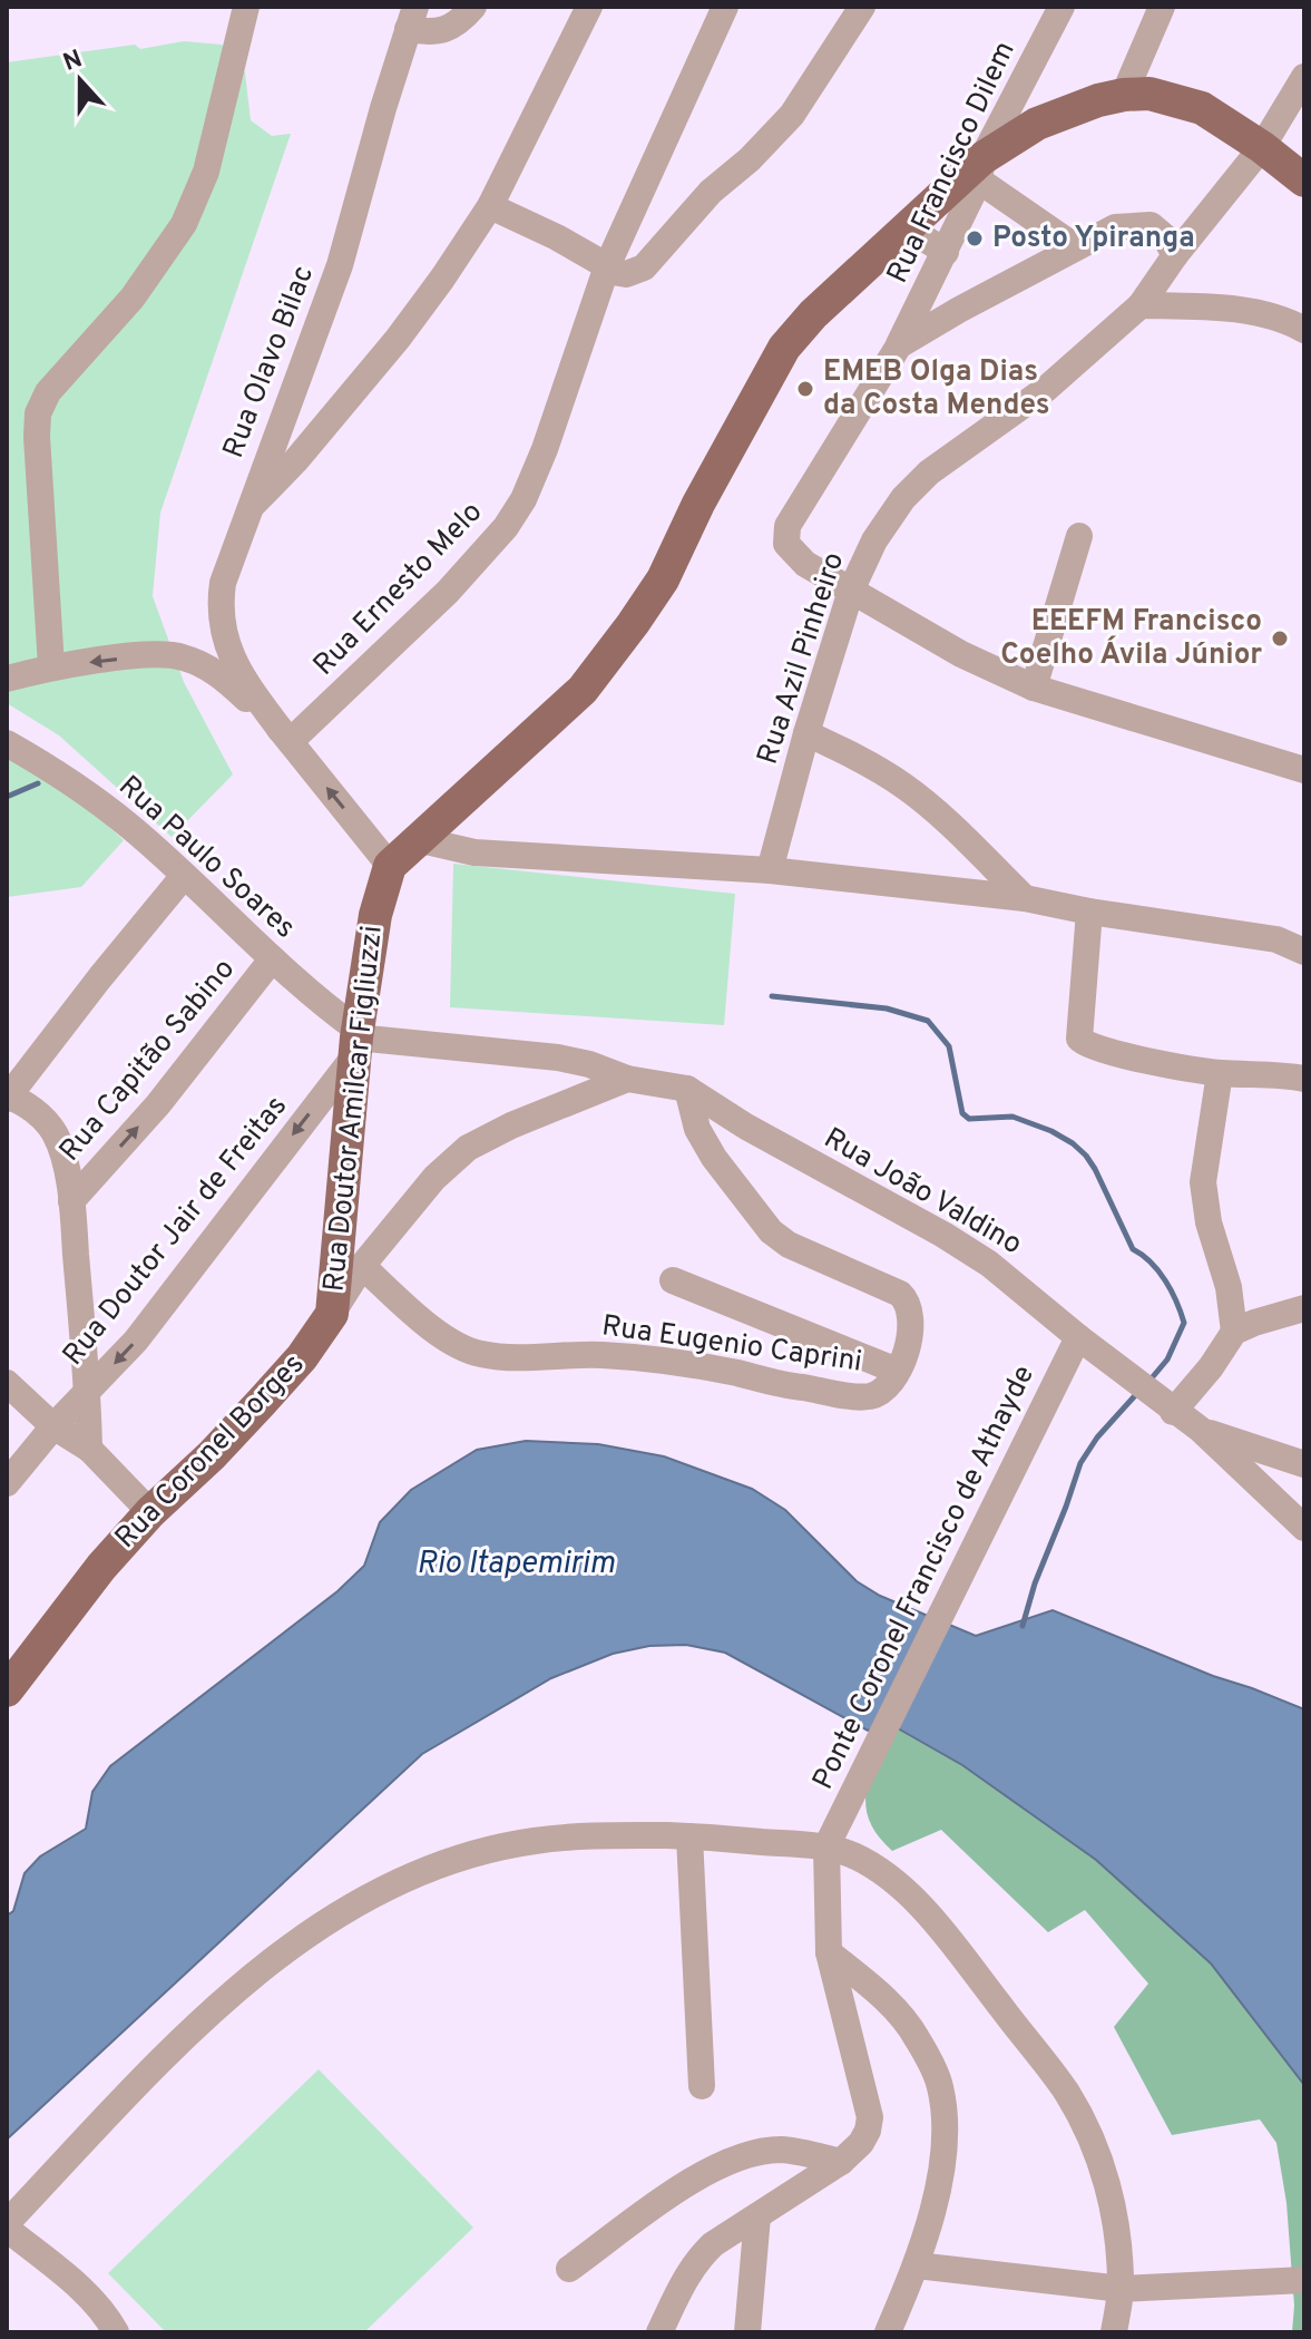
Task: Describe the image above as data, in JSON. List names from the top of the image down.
{
  "streets": {
    "main road": ["Rua Doutor Amilcar Figliuzzi", "Rua Coronel Borges"],
    "street": [
      "Rua Francisco Dilem",
      "Rua Olavo Bilac",
      "Rua Ernesto Melo",
      "Rua Azil Pinheiro",
      "Rua Paulo Soares",
      "Rua Capitão Sabino",
      "Rua João Valdino",
      "Rua Doutor Jair de Freitas",
      "Rua Eugenio Caprini",
      "Ponte Coronel Francisco de Athayde"
    ]
  },
  "crossings": [
    ["Rua Francisco Dilem", "Rua Azil Pinheiro"],
    ["Rua Francisco Dilem", "Rua Doutor Amilcar Figliuzzi"],
    ["Rua Olavo Bilac", "Rua Ernesto Melo"],
    ["Rua Olavo Bilac", "Rua Doutor Amilcar Figliuzzi"],
    ["Rua Azil Pinheiro", "Rua Doutor Amilcar Figliuzzi"],
    ["Rua Paulo Soares", "Rua Capitão Sabino"],
    ["Rua Paulo Soares", "Rua Doutor Amilcar Figliuzzi"],
    ["Rua Paulo Soares", "Rua Doutor Jair de Freitas"],
    ["Rua Doutor Amilcar Figliuzzi", "Rua Doutor Jair de Freitas"],
    ["Rua Doutor Amilcar Figliuzzi", "Rua Coronel Borges"],
    ["Rua João Valdino", "Ponte Coronel Francisco de Athayde"],
    ["Rua Eugenio Caprini", "Rua Coronel Borges"]
  ],
  "one_way": ["Rua Doutor Jair de Freitas"],
  "water": ["Rio Itapemirim"],
  "places": ["Posto Ypiranga", "EMEB Olga Dias da Costa Mendes", "EEEFM Francisco Coelho Ávila Júnior"],
  "north": "top"
}
